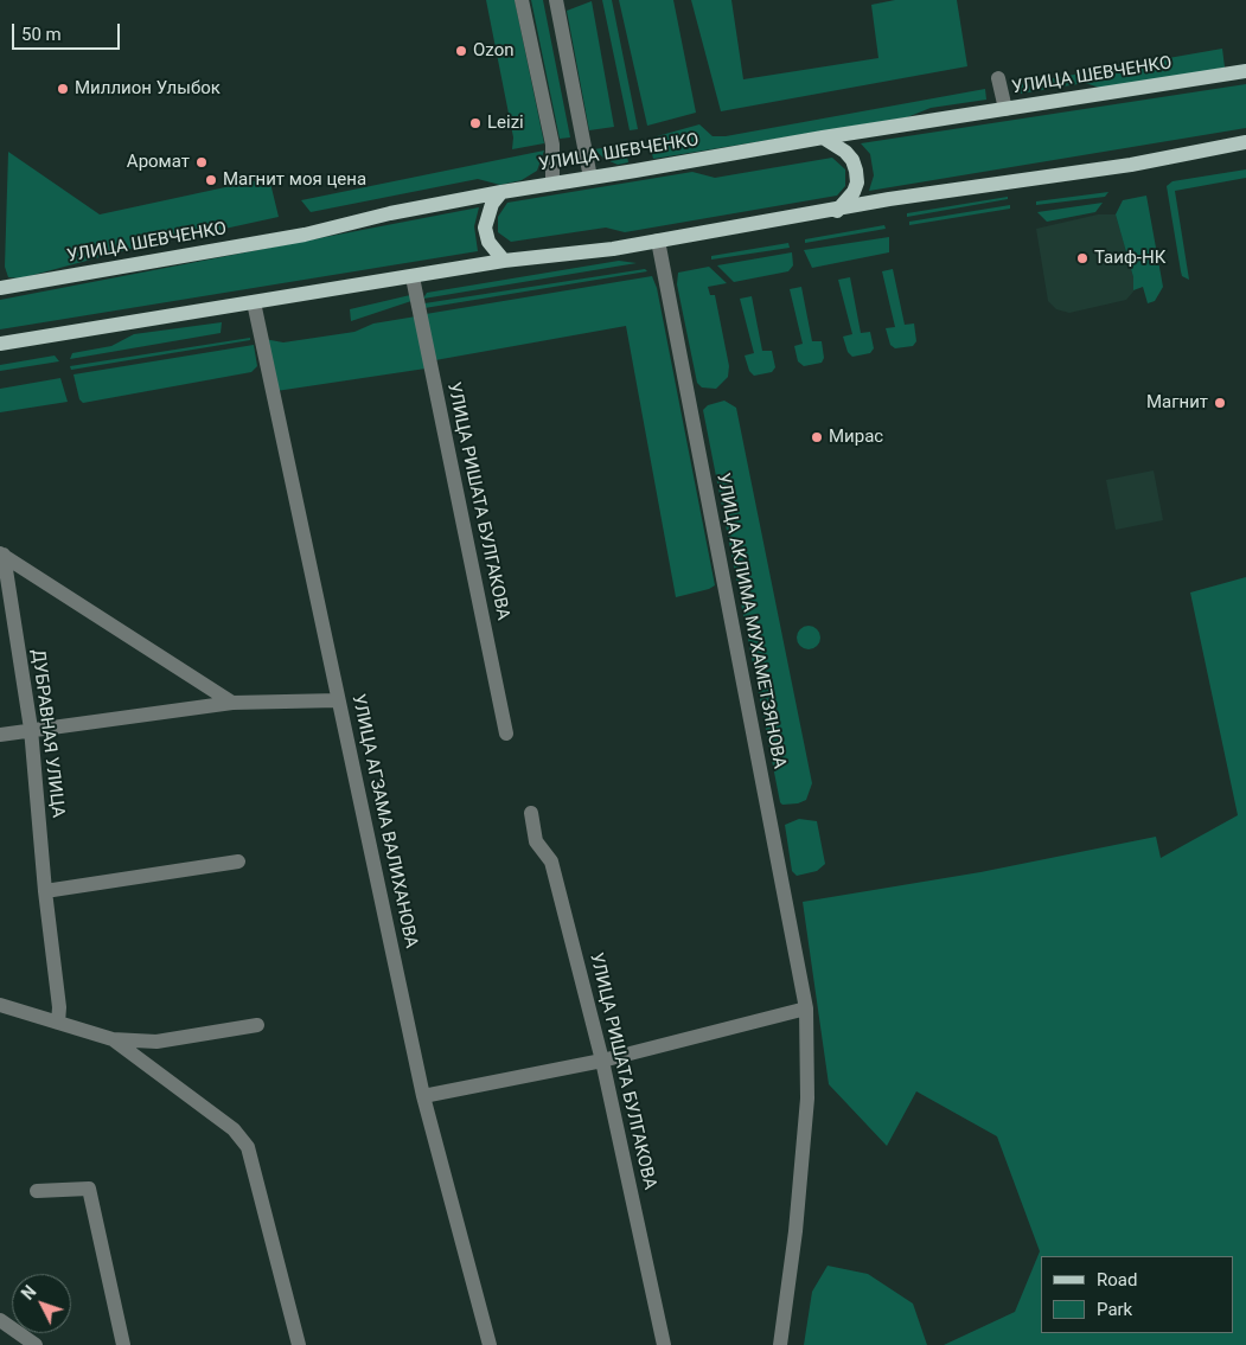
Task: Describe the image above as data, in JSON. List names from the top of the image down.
{
  "streets": {
    "main road": ["УЛИЦА ШЕВЧЕНКО"],
    "street": [
      "УЛИЦА РИШАТА БУЛГАКОВА",
      "УЛИЦА АКЛИМА МУХАМЕТЗЯНОВА",
      "ДУБРАВНАЯ УЛИЦА",
      "УЛИЦА АГЗАМА ВАЛИХАНОВА"
    ]
  },
  "places": [
    "Ozon",
    "Миллион Улыбок",
    "Leizi",
    "Аромат",
    "Магнит моя цена",
    "Таиф-НК",
    "Магнит",
    "Мирас"
  ],
  "legend": ["Road", "Park"],
  "scale_bar": "50 m",
  "north": "top left"
}
